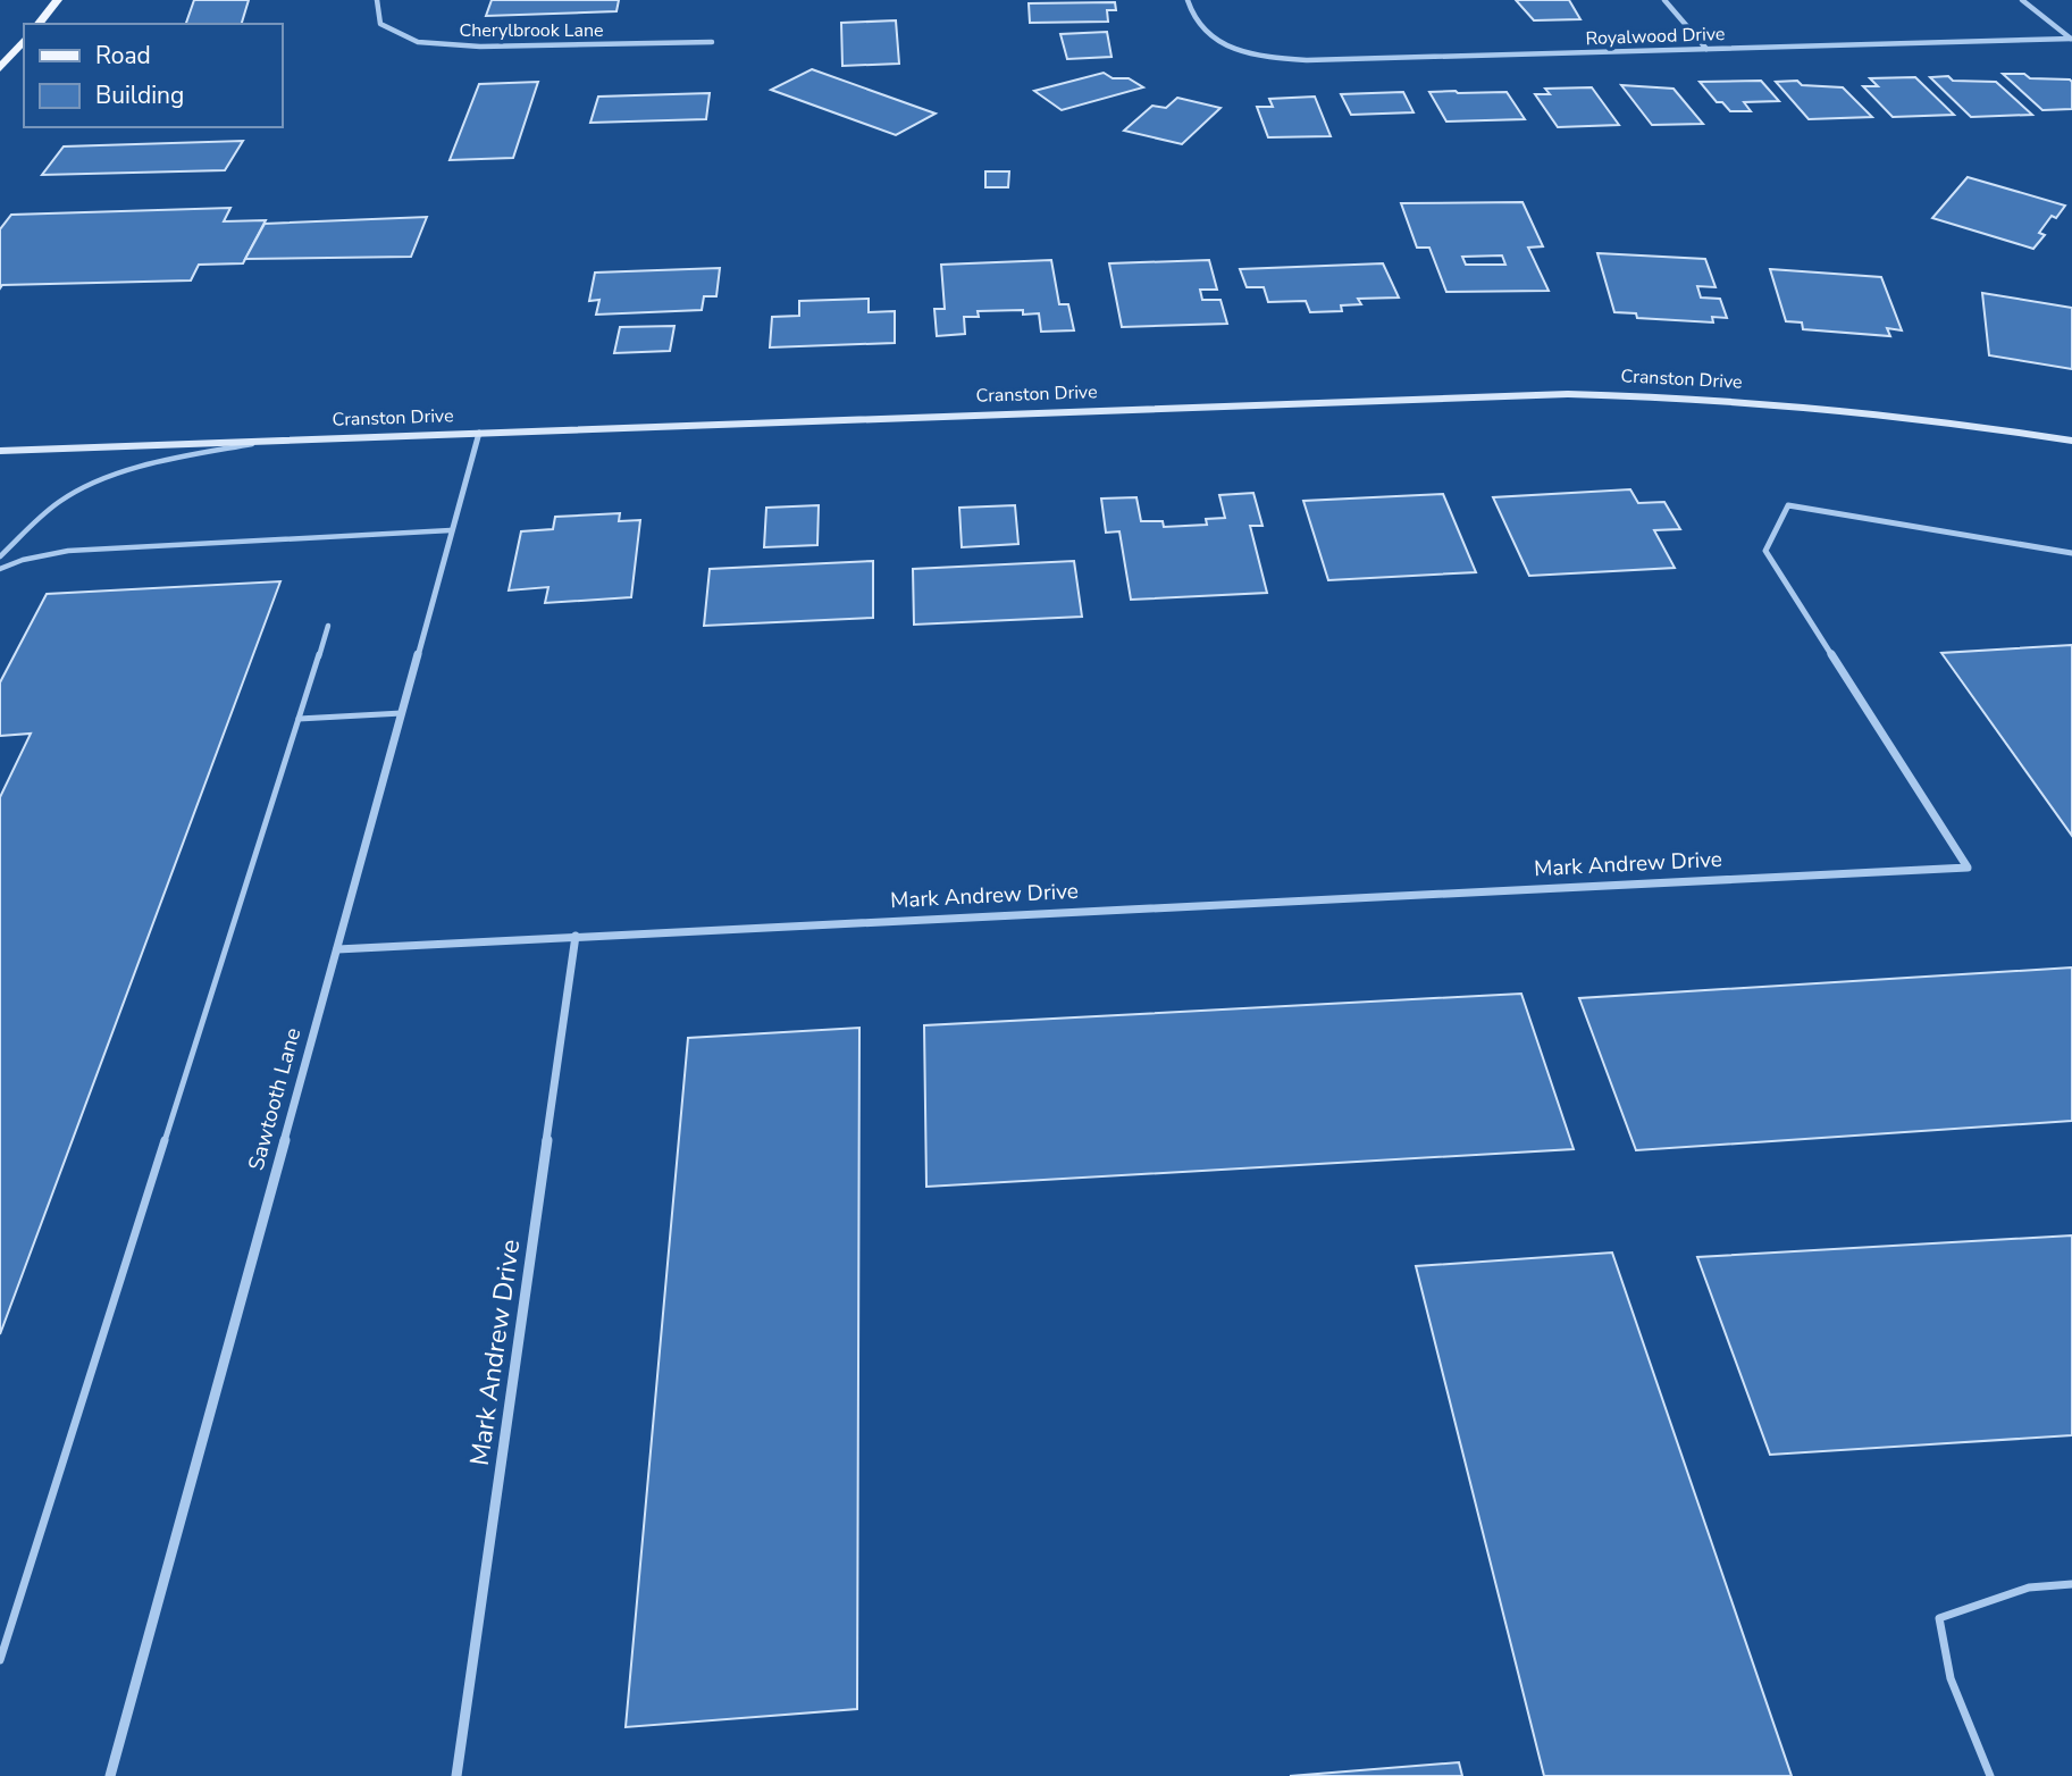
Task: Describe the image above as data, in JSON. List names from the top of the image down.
{
  "streets": {
    "street": [
      "Cherylbrook Lane",
      "Royalwood Drive",
      "Cranston Drive",
      "Mark Andrew Drive",
      "Sawtooth Lane"
    ]
  },
  "crossings": [
    ["Cranston Drive", "Sawtooth Lane"],
    ["Mark Andrew Drive", "Sawtooth Lane"]
  ],
  "legend": ["Road", "Building"]
}
